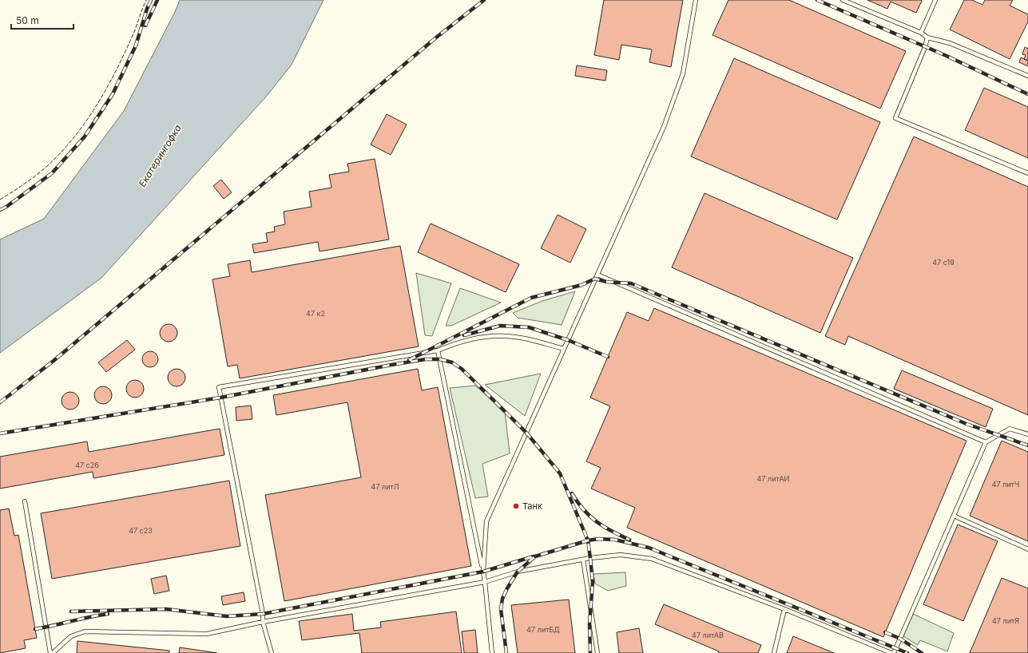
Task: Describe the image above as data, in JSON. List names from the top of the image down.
{
  "water": ["Екатерингофка"],
  "places": ["Танк"],
  "house_numbers": [
    "47 с19",
    "47 к2",
    "47 с26",
    "47 литАИ",
    "47 литЧ",
    "47 литЛ",
    "47 с23",
    "47 литЯ",
    "47 литБД",
    "47 литАВ"
  ],
  "scale_bar": "50 m"
}
